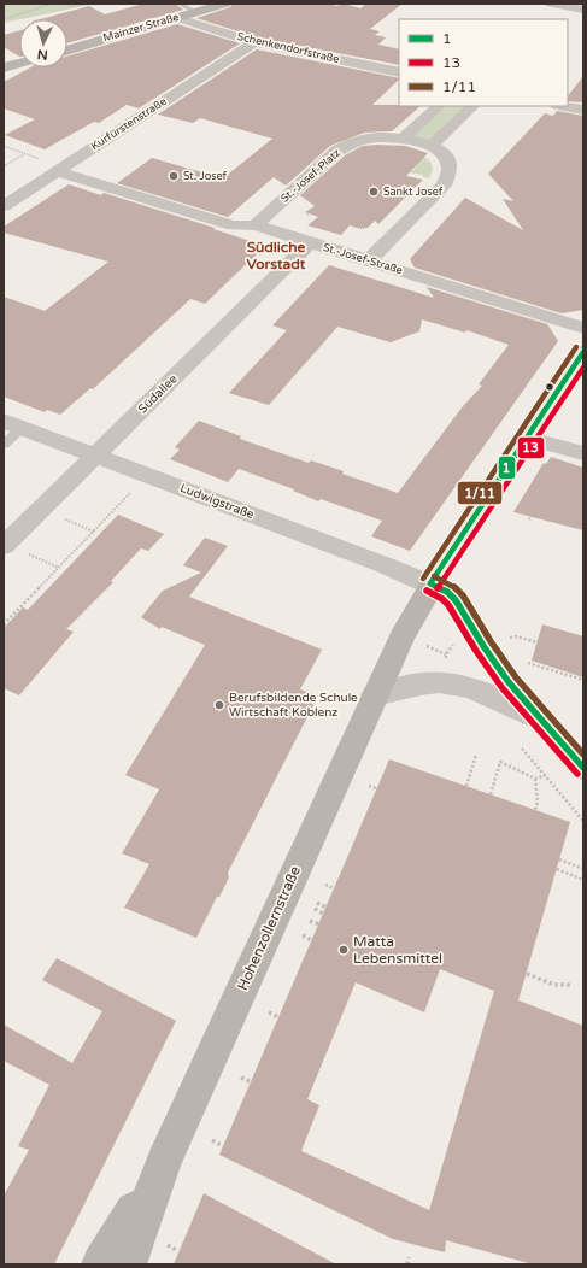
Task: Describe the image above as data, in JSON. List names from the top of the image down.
{
  "streets": {
    "street": [
      "Mainzer Straße",
      "Schenkendorfstraße",
      "Kurfürstenstraße",
      "St.-Josef-Platz",
      "St.-Josef-Straße",
      "Südallee",
      "Ludwigstraße",
      "Hohenzollernstraße"
    ]
  },
  "crossings": [
    ["Mainzer Straße", "Schenkendorfstraße"],
    ["Schenkendorfstraße", "Kurfürstenstraße"],
    ["Kurfürstenstraße", "St.-Josef-Straße"],
    ["St.-Josef-Platz", "St.-Josef-Straße"],
    ["St.-Josef-Straße", "Südallee"],
    ["Südallee", "Ludwigstraße"],
    ["Ludwigstraße", "Hohenzollernstraße"]
  ],
  "districts": ["Südliche Vorstadt"],
  "places": [
    "St. Josef",
    "Sankt Josef",
    "Berufsbildende Schule Wirtschaft Koblenz",
    "Matta Lebensmittel"
  ],
  "lines": ["transit line 1/11", "transit line 1", "transit line 13"],
  "legend": ["1", "13", "1/11"],
  "north": "bottom"
}
